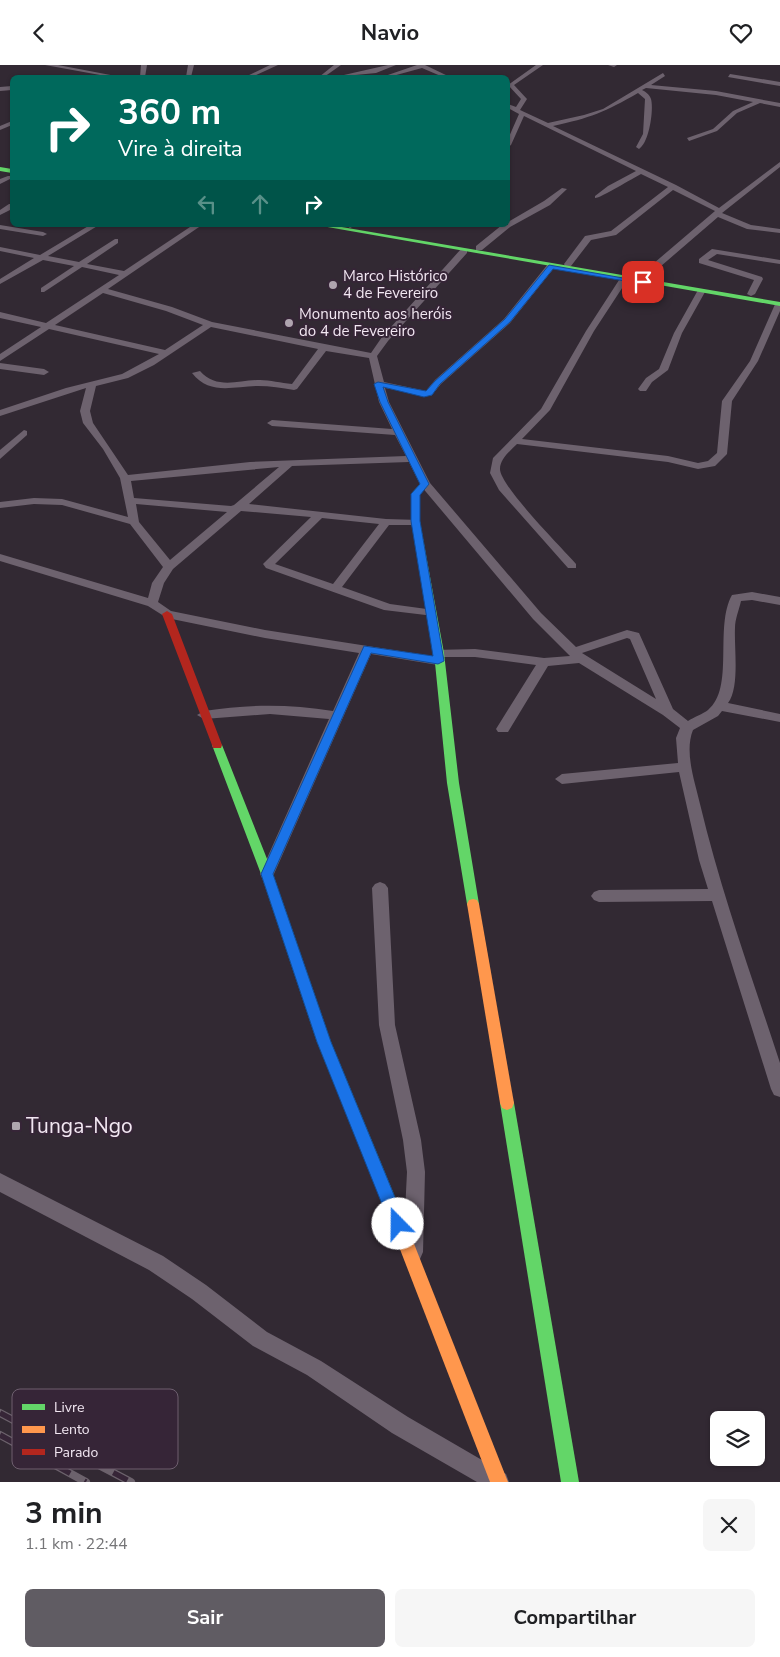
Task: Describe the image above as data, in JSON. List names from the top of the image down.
{
  "places": {
    "other": ["Marco Histórico 4 de Fevereiro", "Monumento aos heróis do 4 de Fevereiro"],
    "transit": ["Tunga-Ngo"]
  },
  "legend": ["Livre", "Lento", "Parado"],
  "page": {
    "header": "Navio",
    "turn": ["360 m", "Vire à direita"],
    "heading": ["3 min", "1.1 km · 22:44"],
    "buttons": ["Sair", "Compartilhar"]
  }
}
